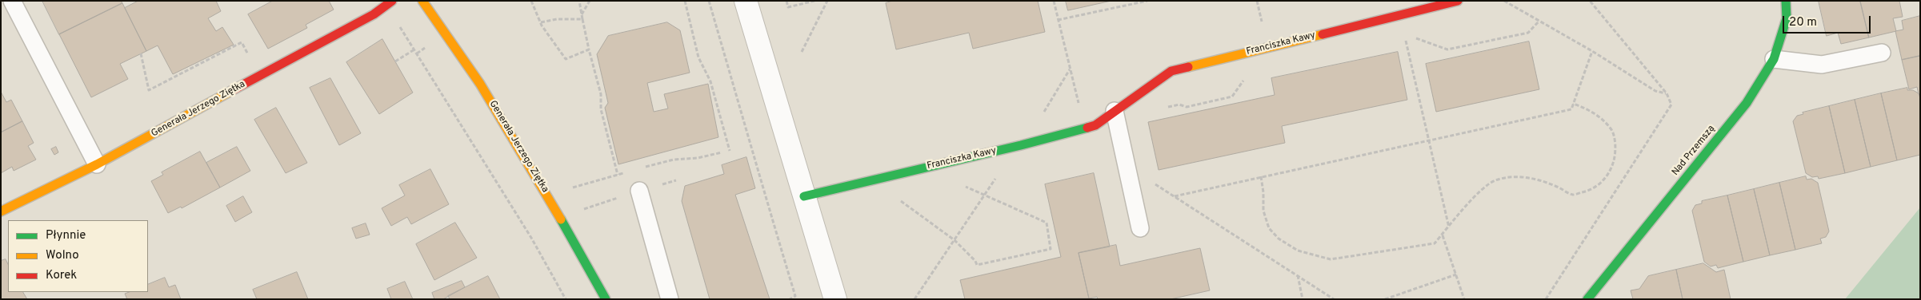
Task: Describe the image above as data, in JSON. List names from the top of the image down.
{
  "streets": {
    "street": ["Franciszka Kawy", "Generała Jerzego Ziętka", "Nad Przemszą"]
  },
  "legend": ["Płynnie", "Wolno", "Korek"],
  "scale_bar": "20 m"
}
